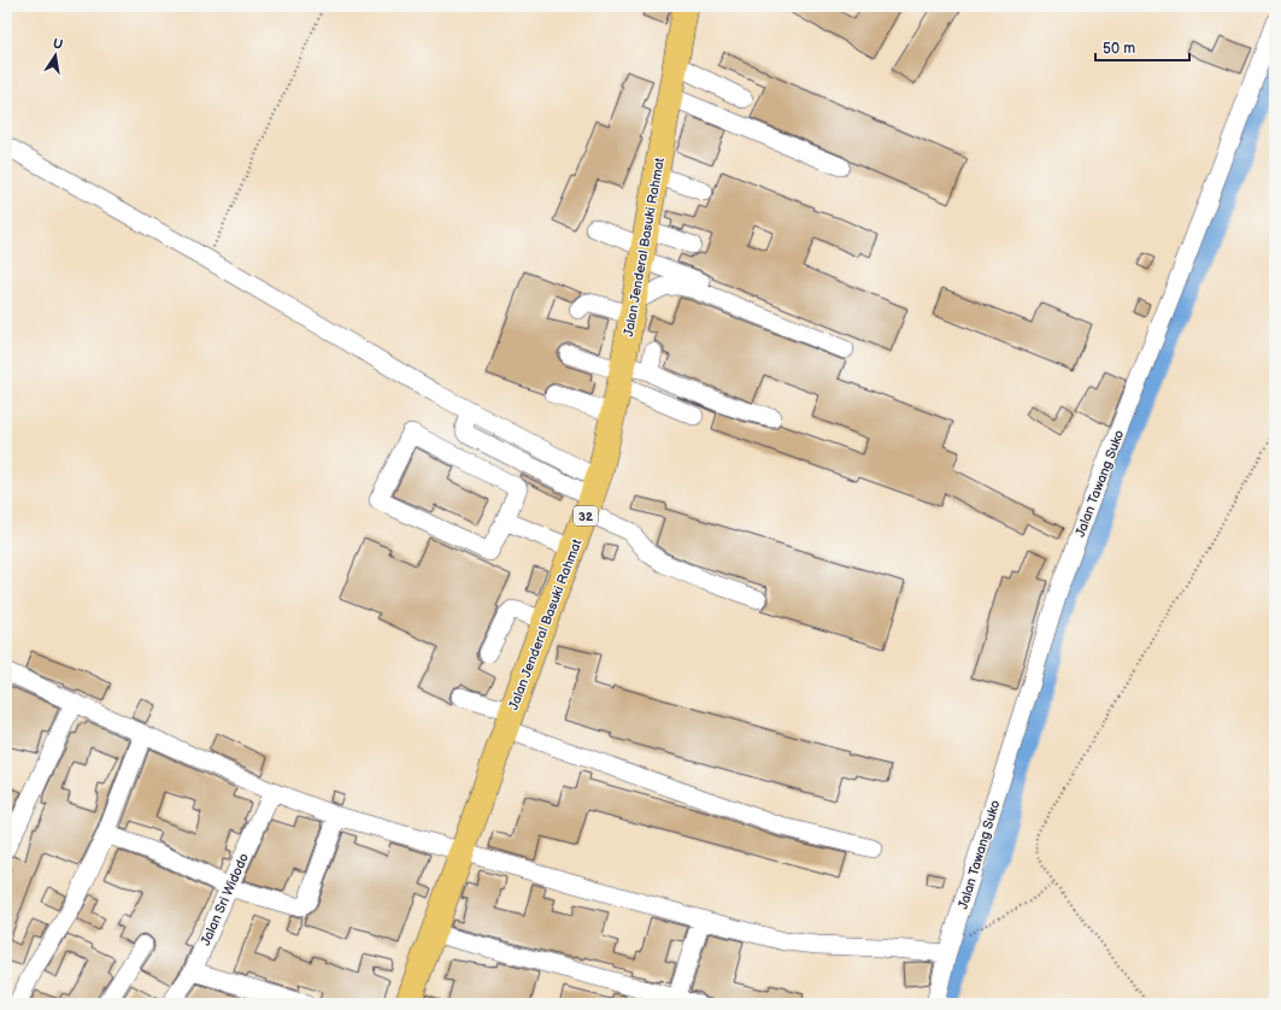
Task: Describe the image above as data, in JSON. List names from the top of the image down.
{
  "streets": {
    "highway": ["Jalan Jenderal Basuki Rahmat", "32"],
    "street": ["Jalan Tawang Suko", "Jalan Sri Widodo"]
  },
  "scale_bar": "50 m",
  "north": "top"
}
